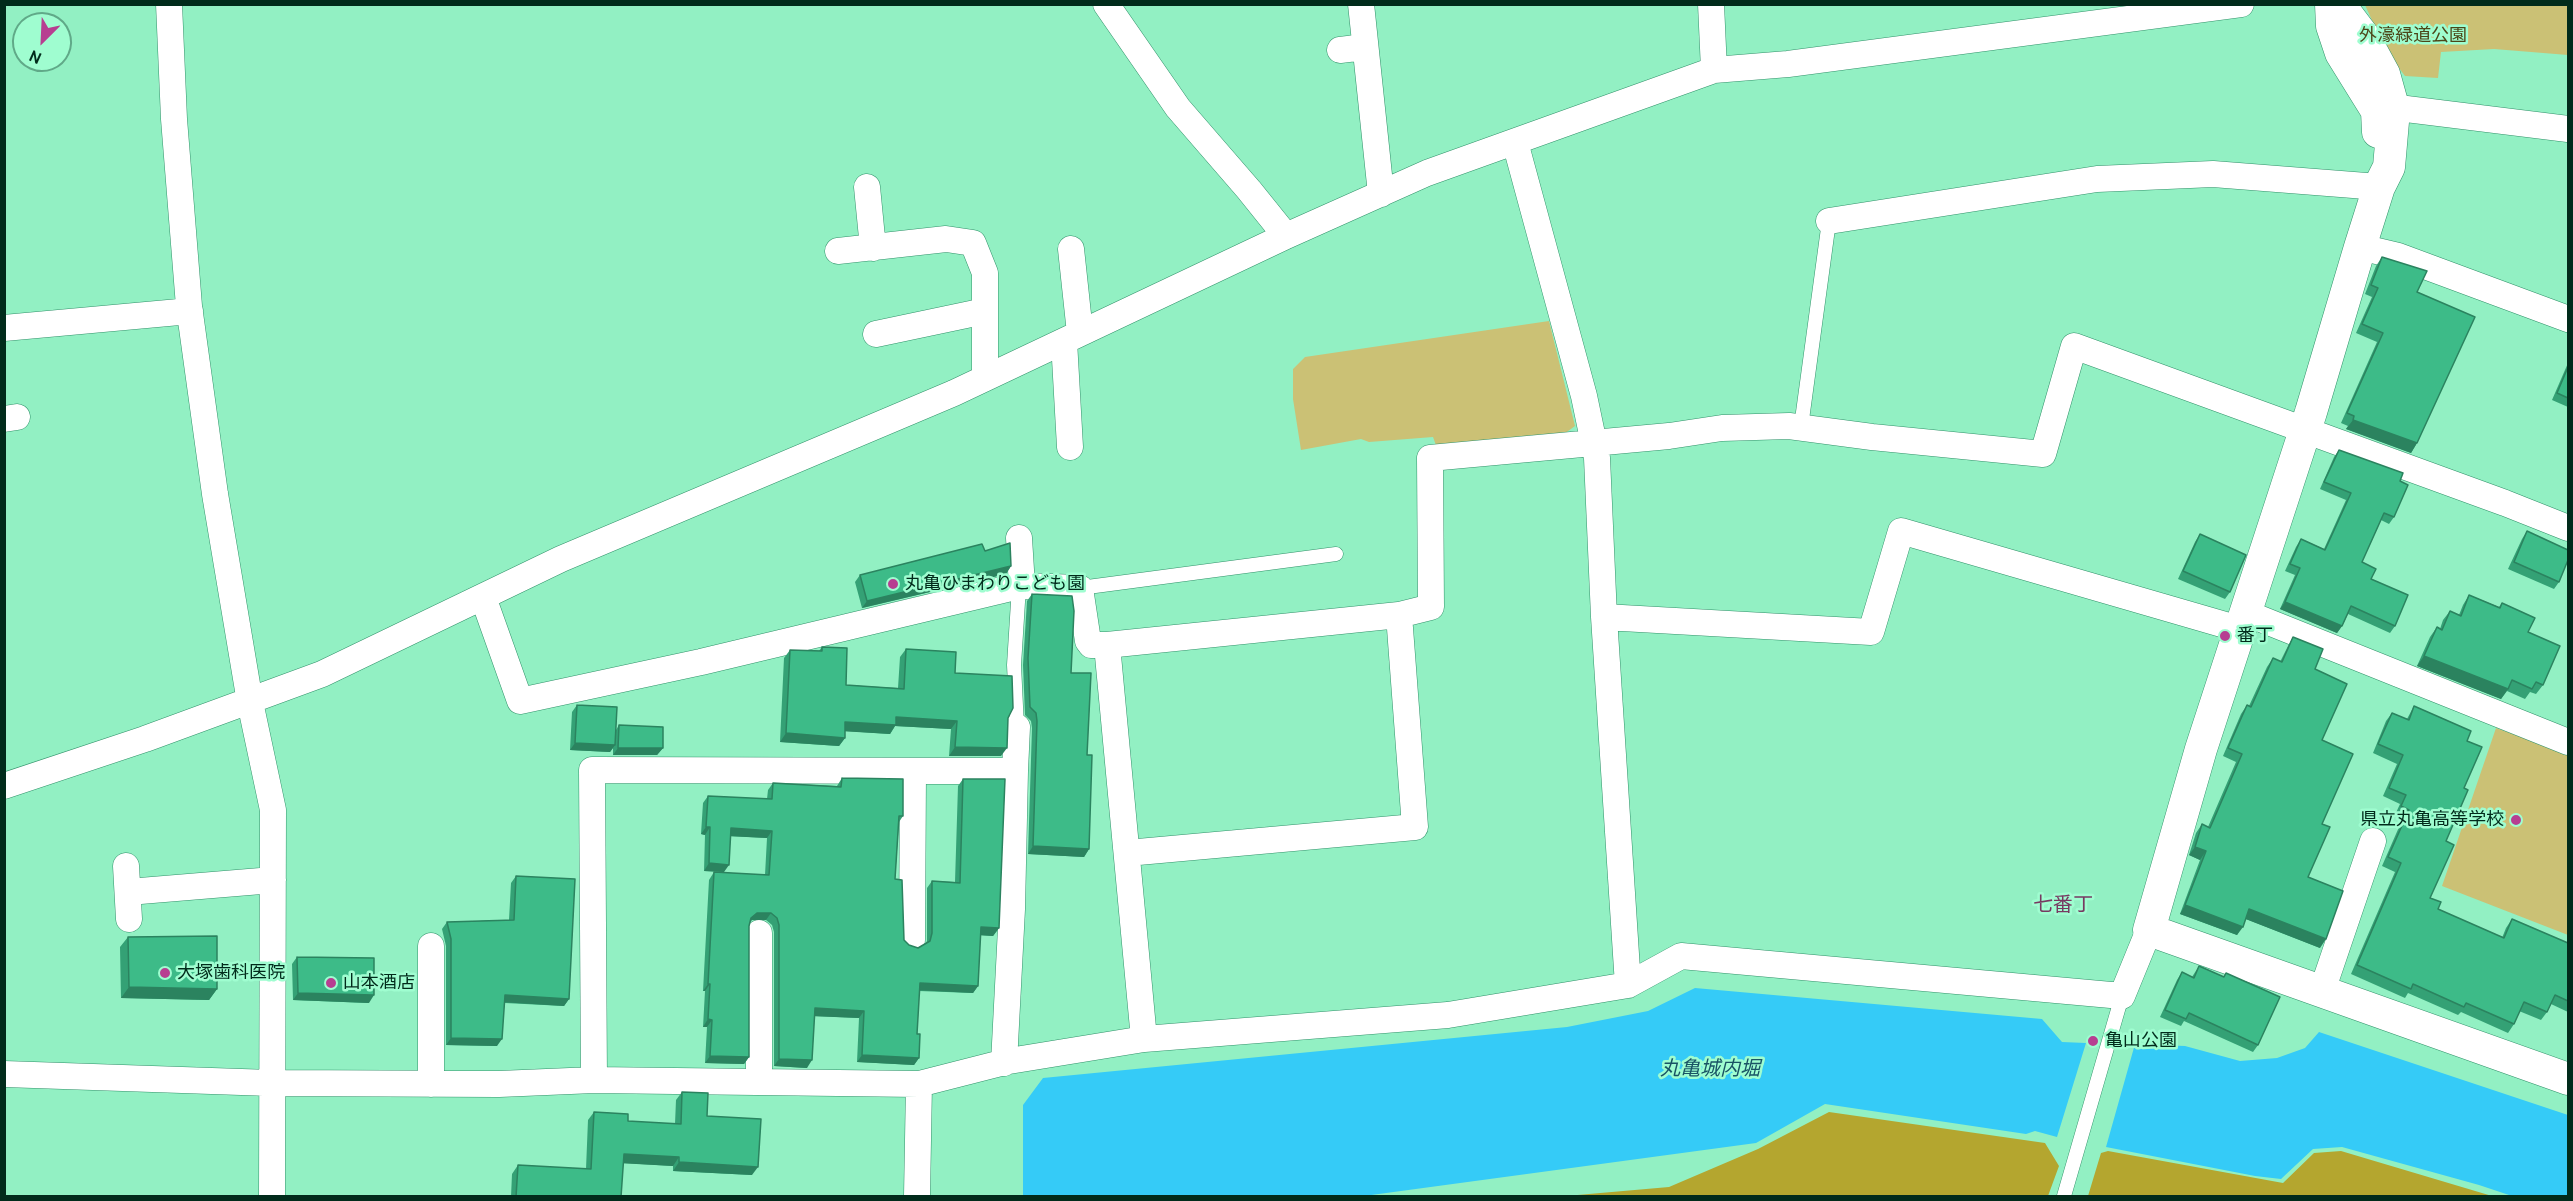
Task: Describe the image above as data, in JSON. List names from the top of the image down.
{
  "districts": ["七番丁"],
  "water": ["丸亀城内堀"],
  "parks": ["外濠緑道公園"],
  "places": [
    "丸亀ひまわりこども園",
    "番丁",
    "県立丸亀高等学校",
    "大塚歯科医院",
    "山本酒店",
    "亀山公園"
  ],
  "north": "bottom left"
}
